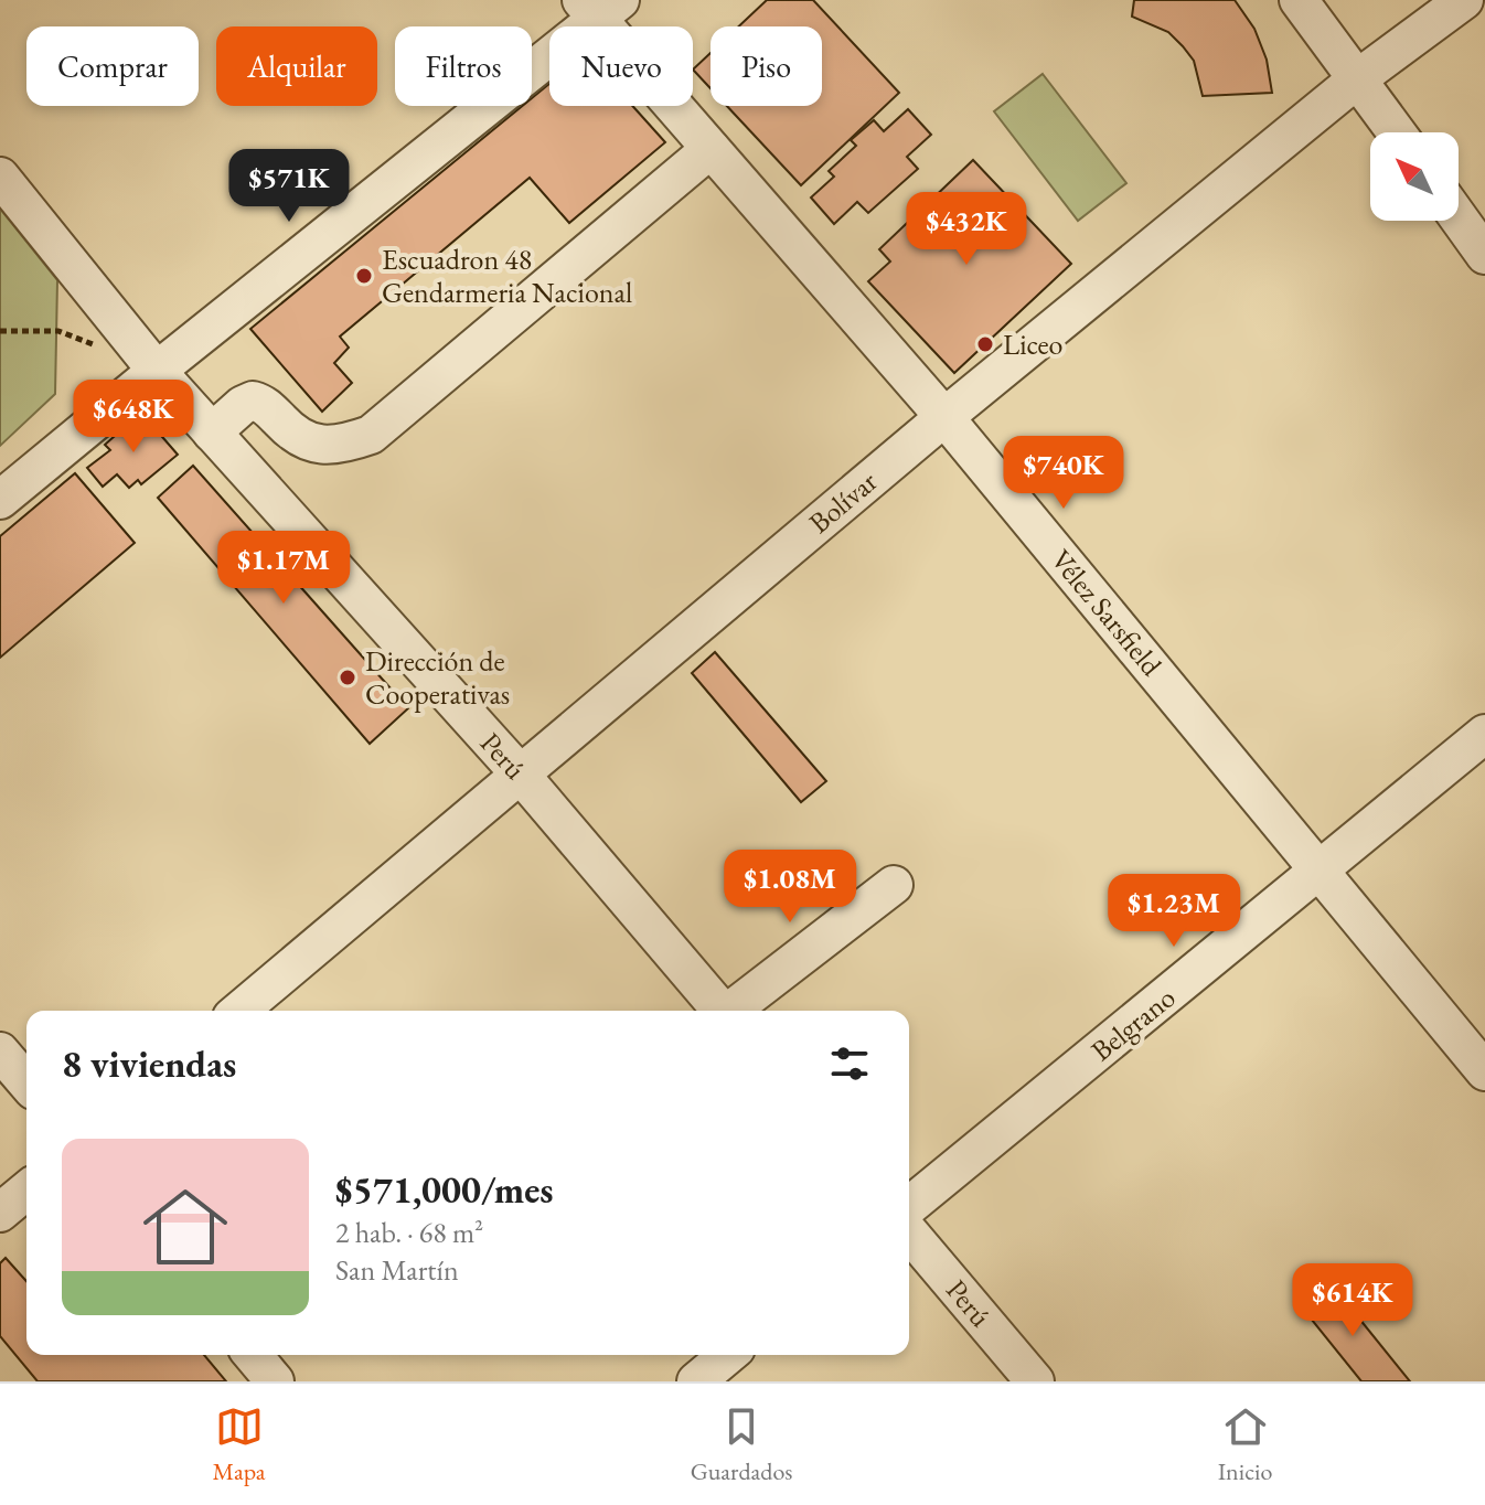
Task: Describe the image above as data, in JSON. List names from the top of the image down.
{
  "streets": {
    "street": [
      "Bolívar",
      "Vélez Sarsfield",
      "Perú",
      "Belgrano"
    ]
  },
  "crossings": [
    ["Bolívar", "Vélez Sarsfield"],
    ["Bolívar", "Perú"],
    ["Vélez Sarsfield", "Belgrano"]
  ],
  "places": ["Escuadron 48 Gendarmeria Nacional", "Liceo", "Dirección de Cooperativas"],
  "north": "top left",
  "page": {
    "chip": [
      "Comprar",
      "Alquilar",
      "Filtros",
      "Nuevo",
      "Piso"
    ],
    "price": [
      "$571K",
      "$432K",
      "$648K",
      "$740K",
      "$1.17M",
      "$1.08M",
      "$1.23M",
      "$614K"
    ],
    "heading": "8 viviendas",
    "list": [
      {
        "name": "$571,000/mes",
        "note": "2 hab. · 68 m² · San Martín"
      }
    ],
    "tabs": ["Mapa", "Guardados", "Inicio"]
  }
}
